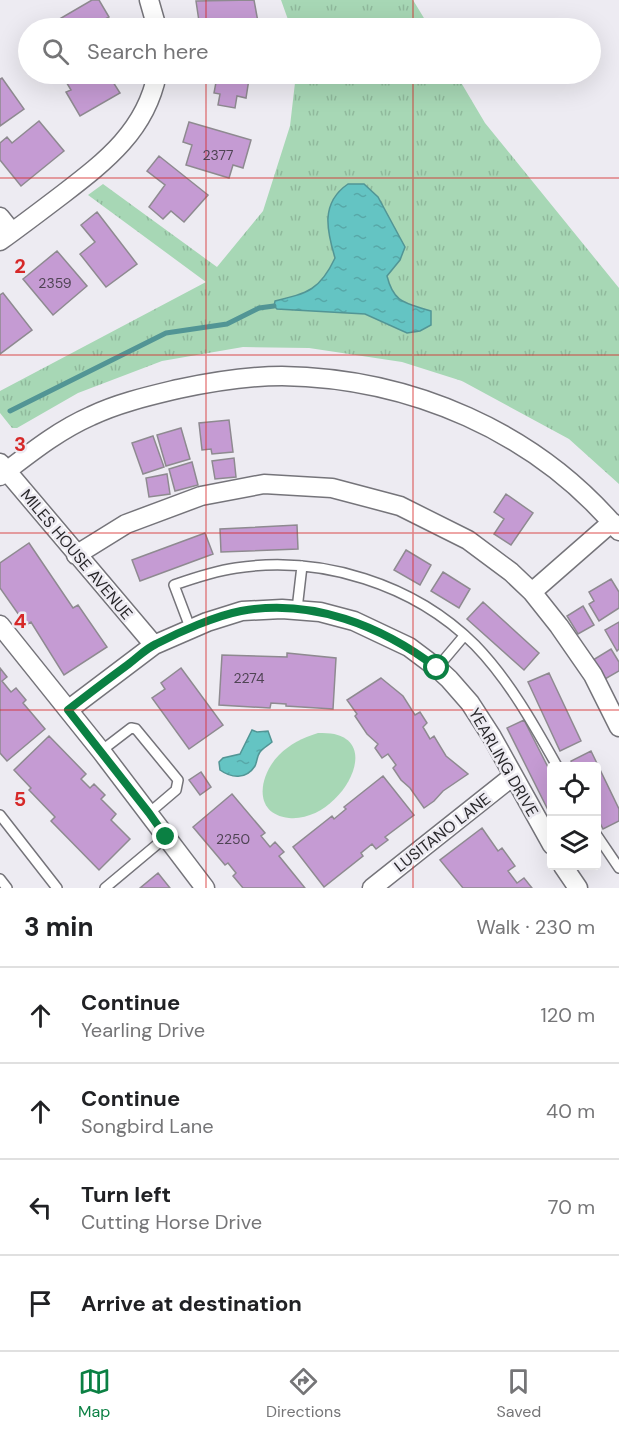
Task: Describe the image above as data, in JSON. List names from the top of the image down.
{
  "streets": {
    "street": ["MILES HOUSE AVENUE", "YEARLING DRIVE", "LUSITANO LANE"]
  },
  "crossings": [
    ["MILES HOUSE AVENUE", "YEARLING DRIVE"],
    ["YEARLING DRIVE", "LUSITANO LANE"]
  ],
  "house_numbers": [
    "2377",
    "2359",
    "2274",
    "2250"
  ],
  "page": {
    "search": "Search here",
    "heading": ["3 min", "Walk · 230 m"],
    "list": [
      ["Continue", "Yearling Drive", "120 m"],
      ["Continue", "Songbird Lane", "40 m"],
      ["Turn left", "Cutting Horse Drive", "70 m"],
      "Arrive at destination"
    ],
    "nav": ["Map", "Directions", "Saved"]
  },
  "grid": {
    "rows": [
      "2",
      "3",
      "4",
      "5"
    ]
  }
}
